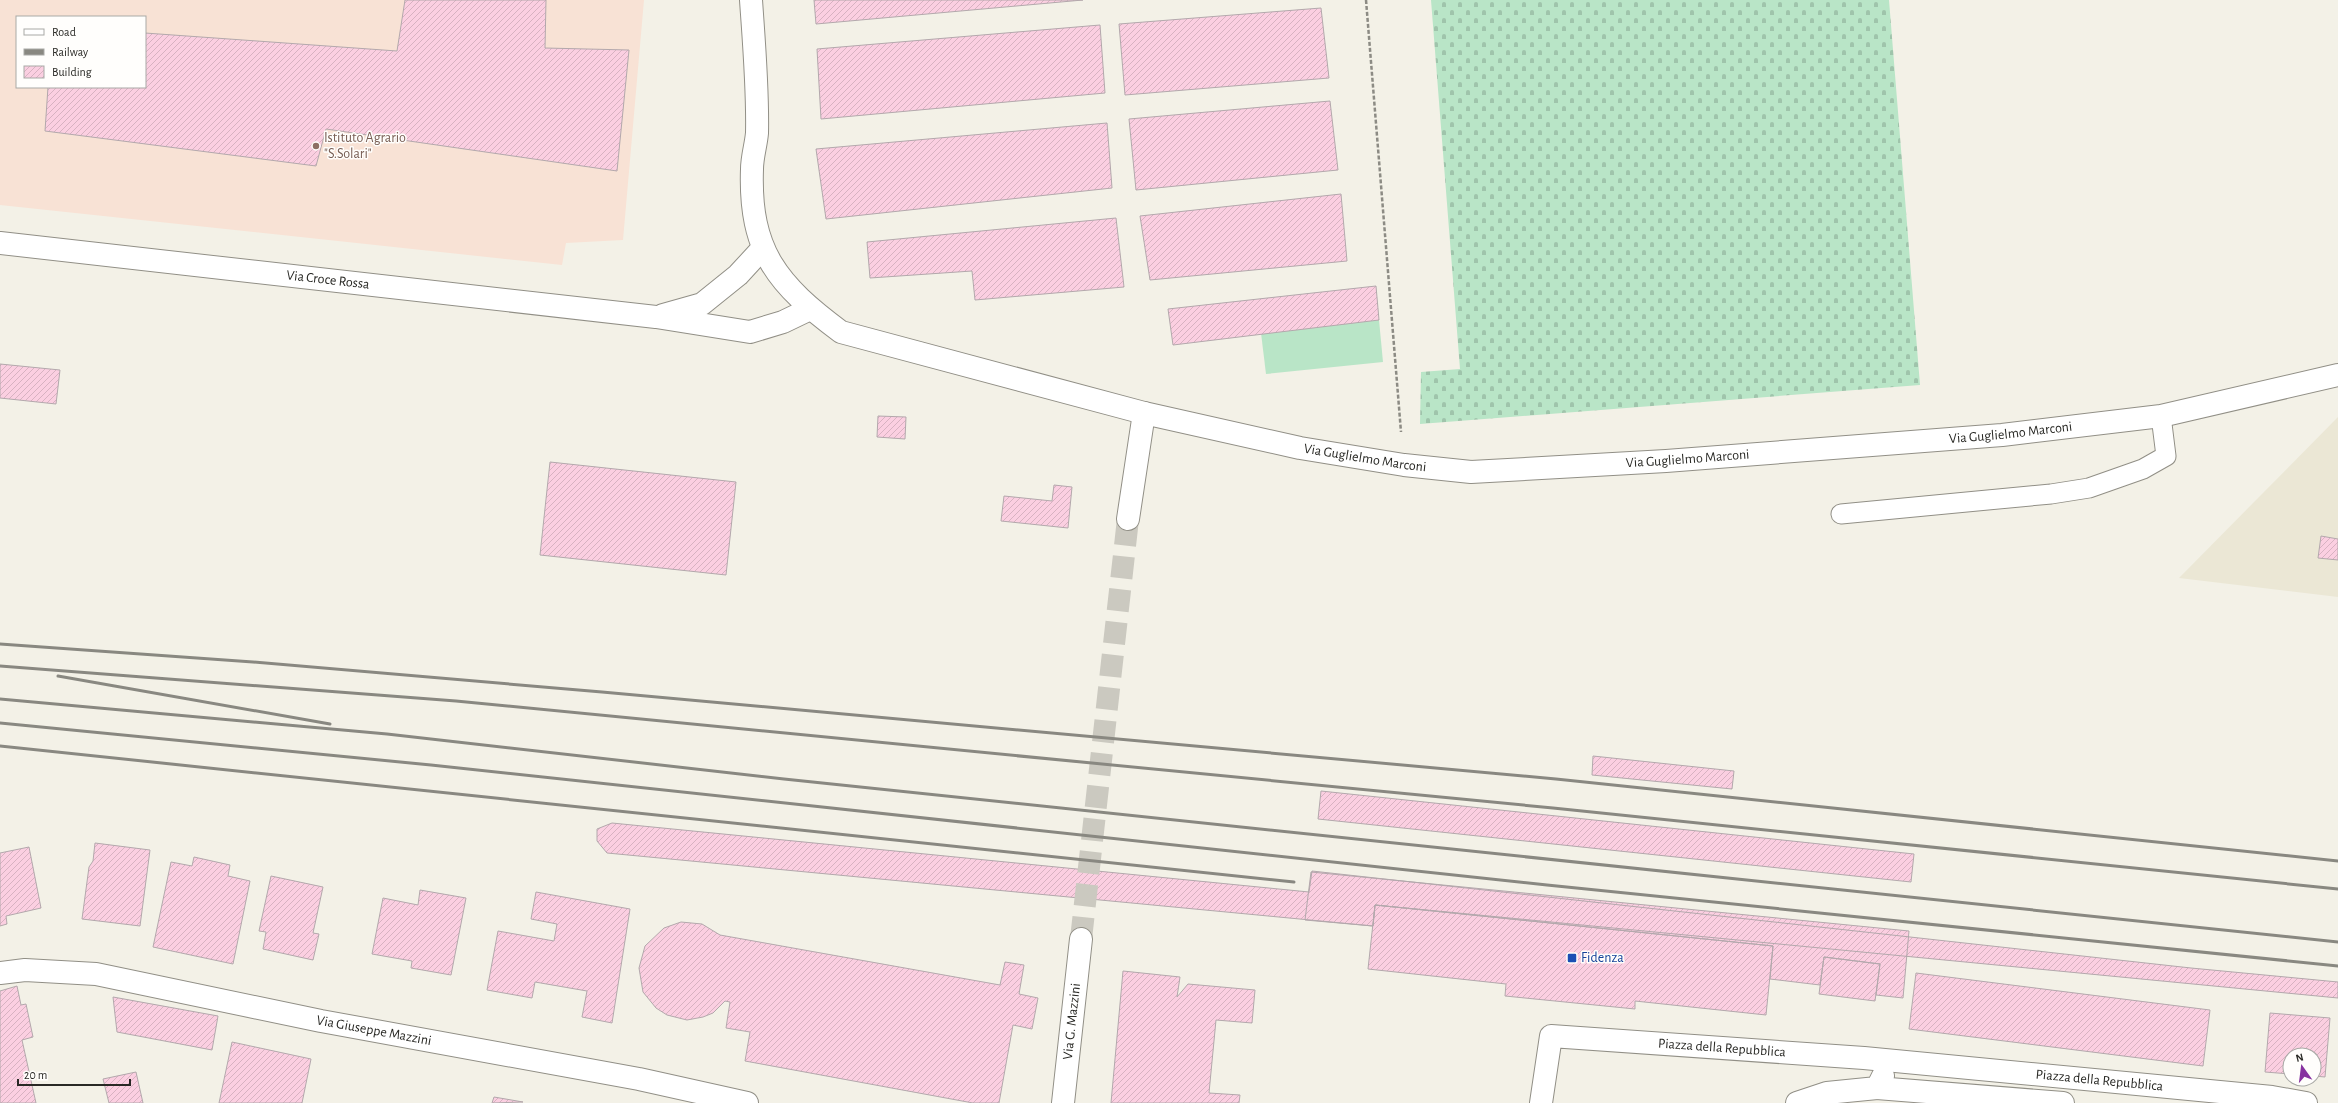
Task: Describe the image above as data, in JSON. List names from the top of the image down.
{
  "streets": {
    "street": [
      "Via Croce Rossa",
      "Via Guglielmo Marconi",
      "Via G. Mazzini",
      "Via Giuseppe Mazzini",
      "Piazza della Repubblica"
    ]
  },
  "crossings": [
    ["Via Croce Rossa", "Via Guglielmo Marconi"]
  ],
  "places": {
    "other": ["Istituto Agrario \"S.Solari\""],
    "transit": ["Fidenza"]
  },
  "legend": ["Road", "Railway", "Building"],
  "scale_bar": "20 m",
  "north": "top"
}
